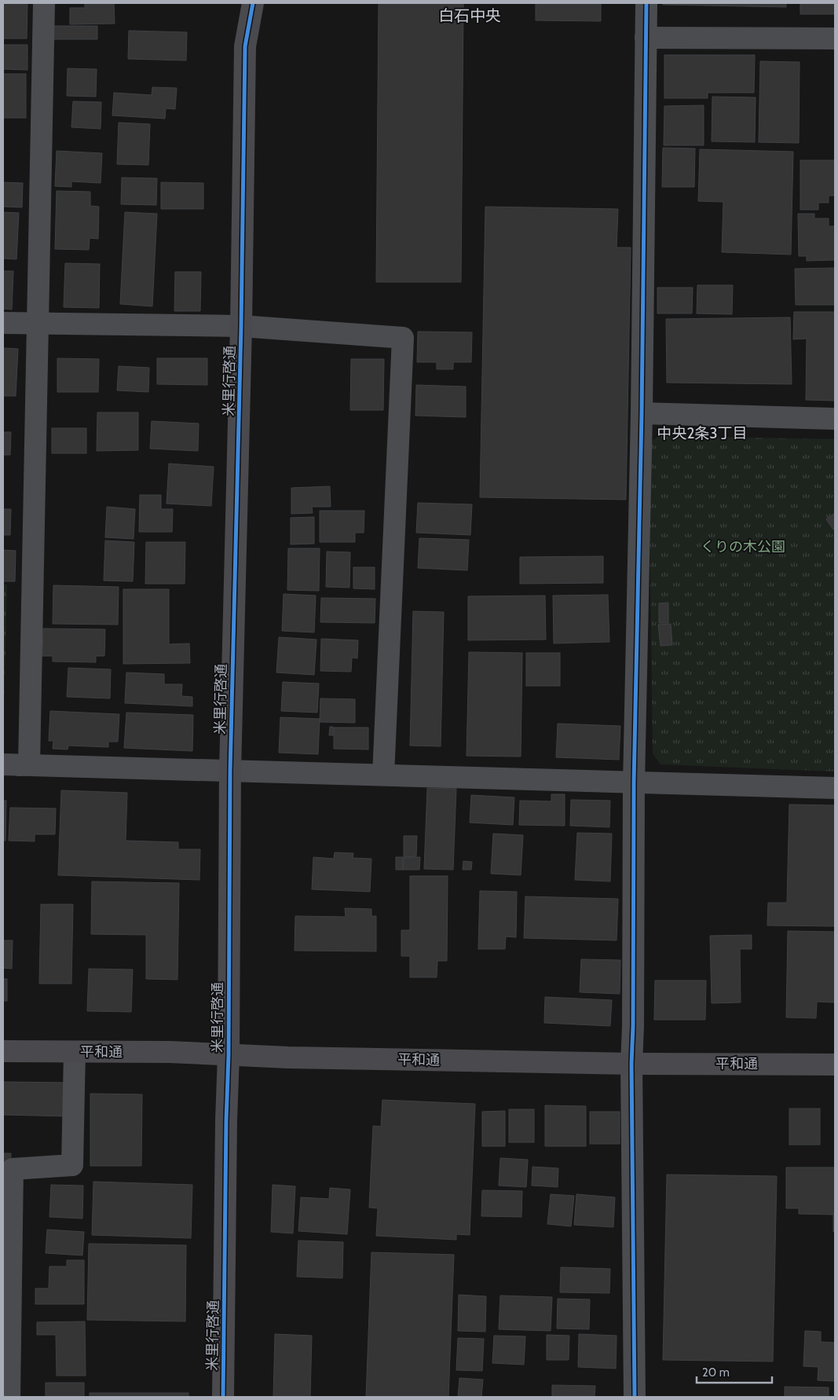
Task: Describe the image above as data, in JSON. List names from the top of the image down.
{
  "streets": {
    "street": ["米里行啓通", "平和通"]
  },
  "crossings": [
    ["米里行啓通", "平和通"]
  ],
  "districts": ["白石中央", "中央2条3丁目"],
  "parks": ["くりの木公園"],
  "scale_bar": "20 m"
}
